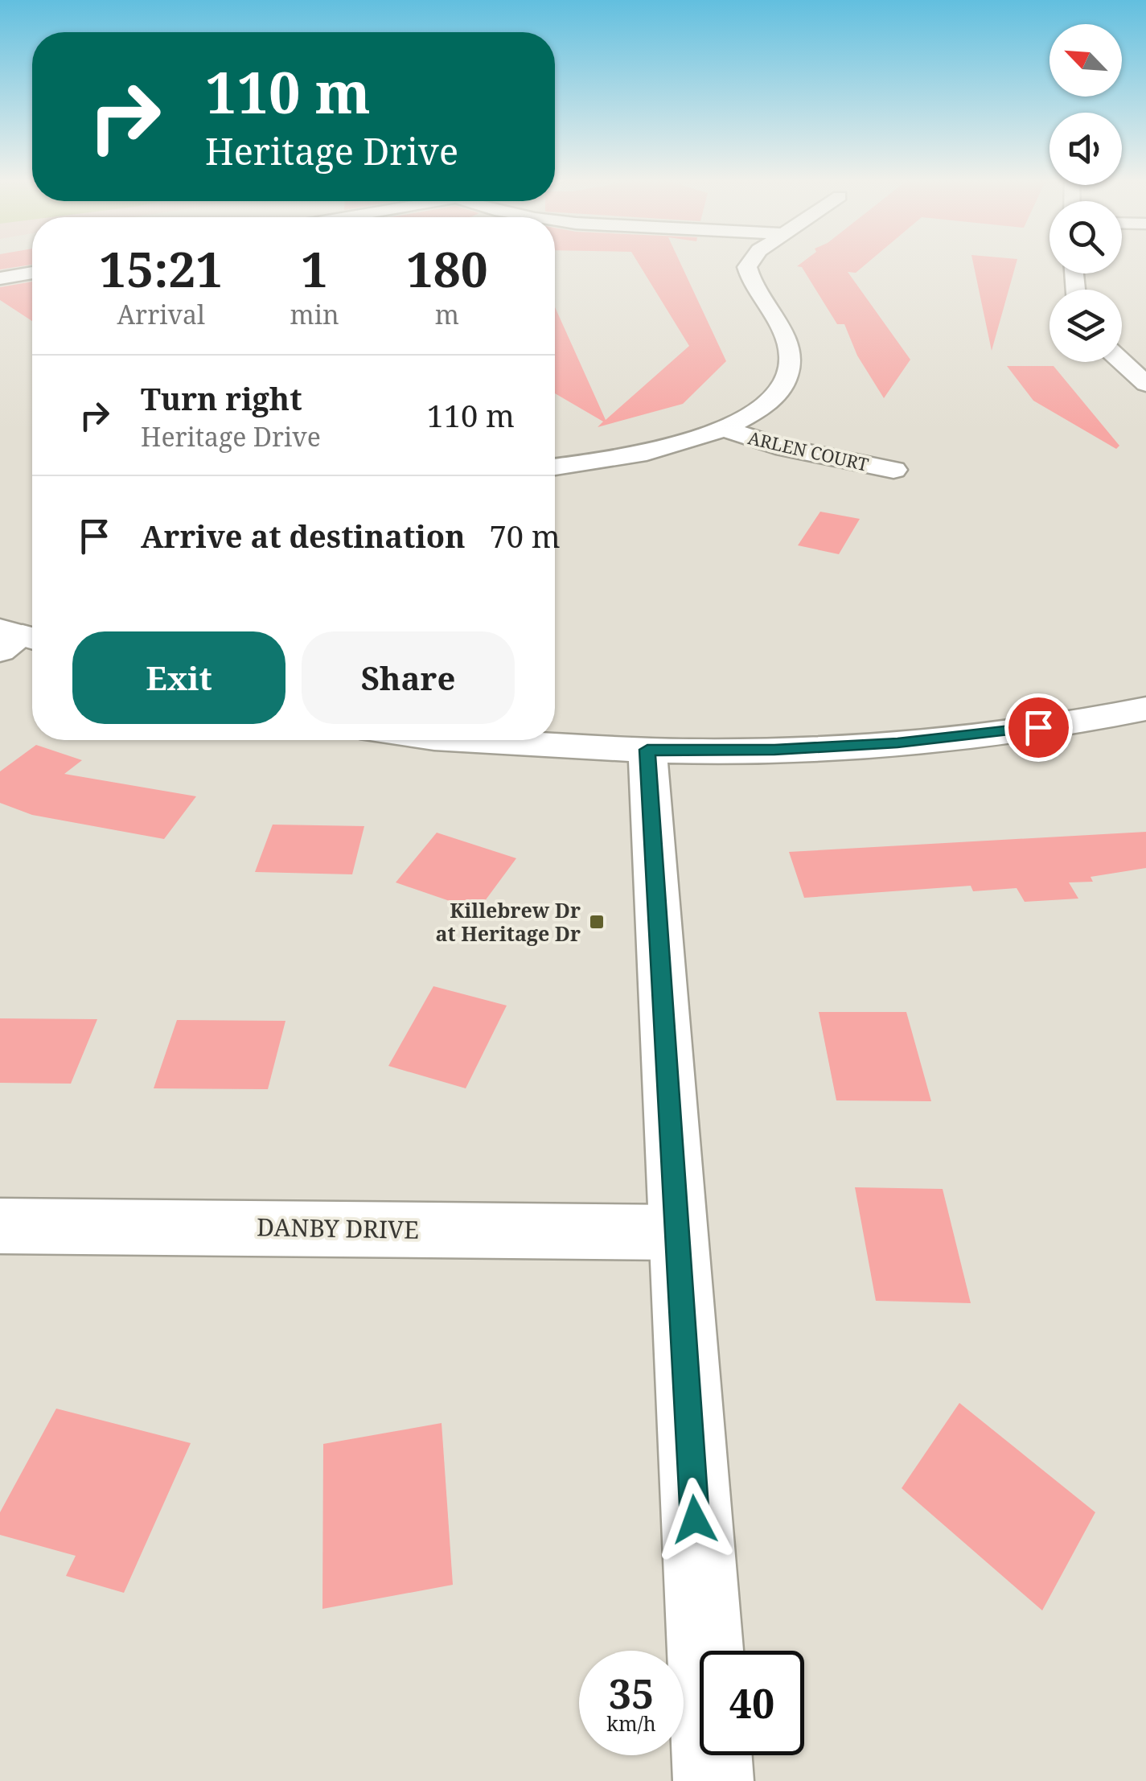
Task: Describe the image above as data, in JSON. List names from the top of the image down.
{
  "streets": {
    "street": ["ARLEN COURT", "DANBY DRIVE"]
  },
  "places": {
    "transit": ["Killebrew Dr at Heritage Dr"]
  },
  "north": "top left",
  "page": {
    "turn": ["110 m", "Heritage Drive"],
    "eta": [
      "15:21",
      "Arrival",
      "1",
      "min",
      "180",
      "m"
    ],
    "list": [
      {
        "name": "Turn right",
        "note": "Heritage Drive",
        "value": "110 m"
      },
      {
        "name": "Arrive at destination",
        "value": "70 m"
      }
    ],
    "buttons": ["Exit", "Share"],
    "speed": "35 km/h",
    "limit": "40"
  }
}
